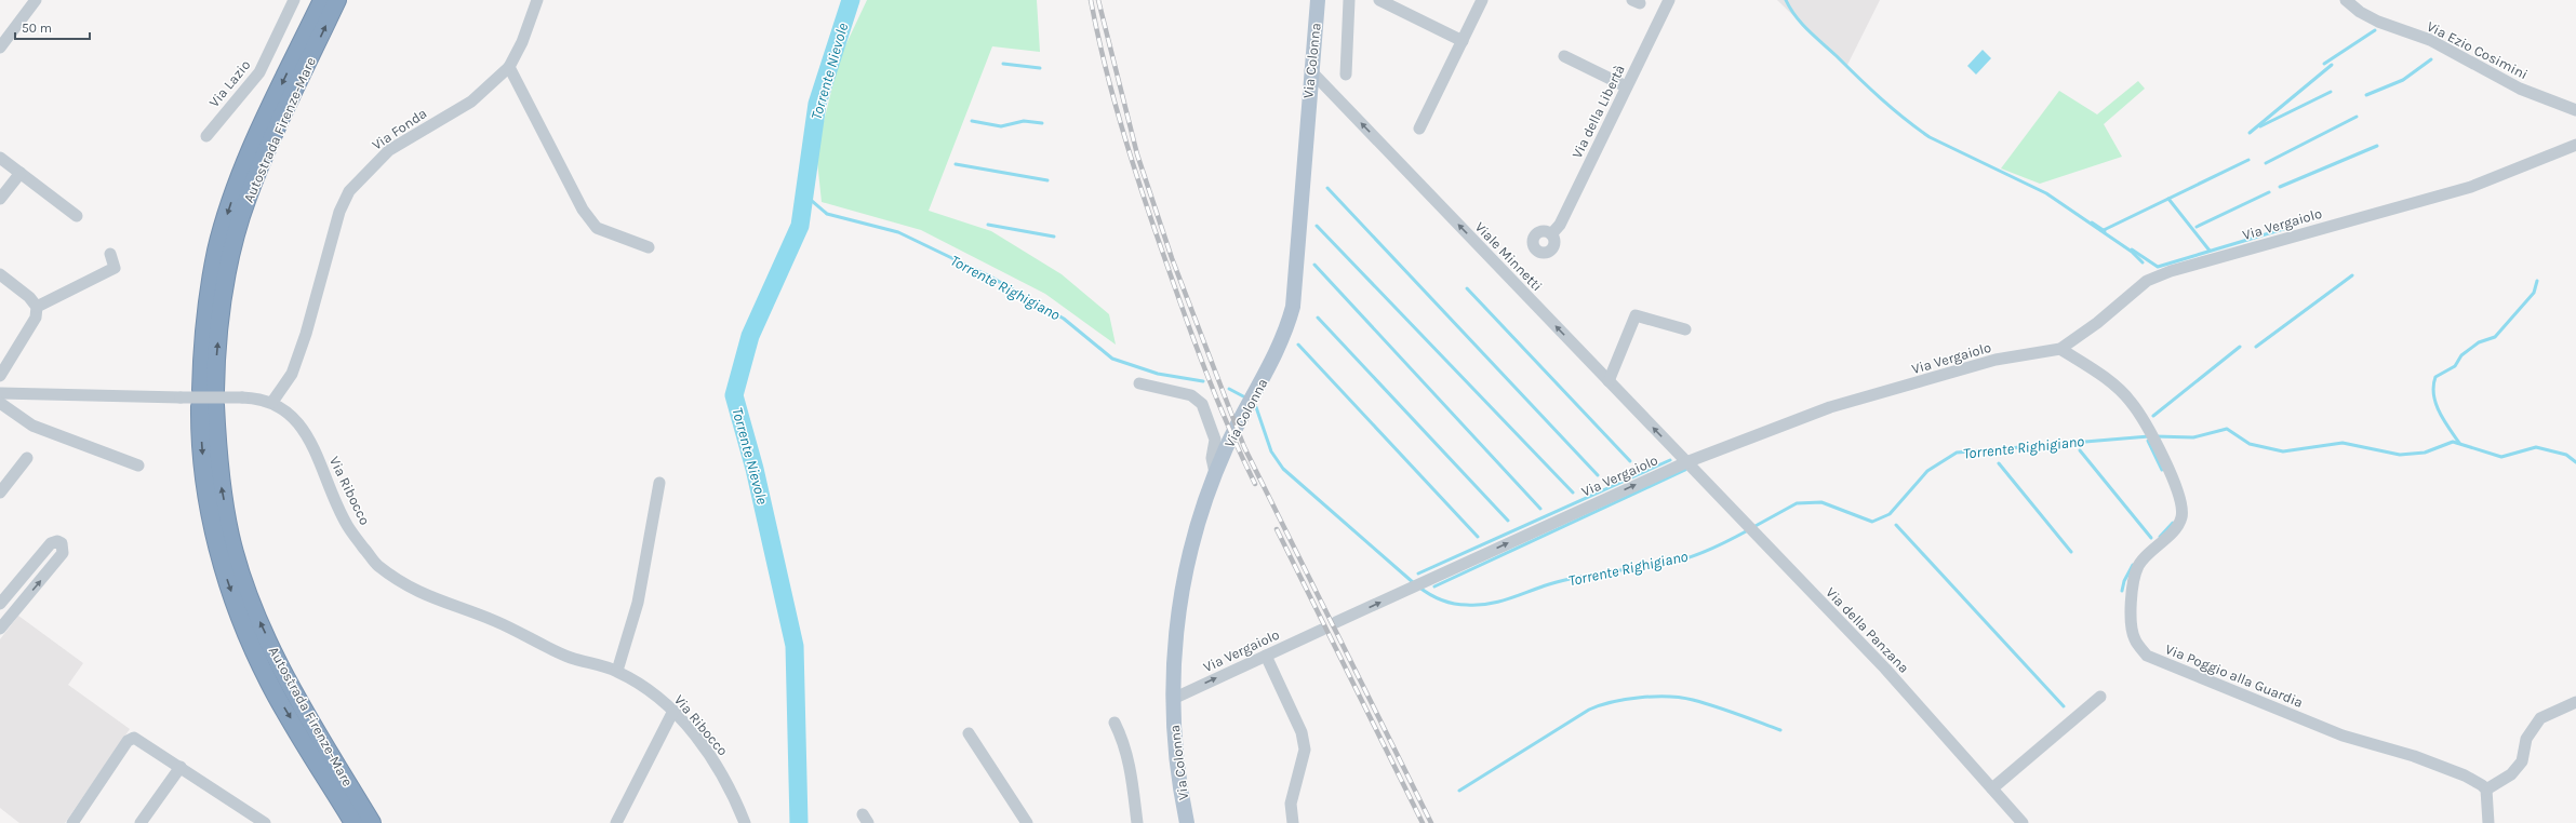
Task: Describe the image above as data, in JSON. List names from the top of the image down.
{
  "streets": {
    "highway": ["Autostrada Firenze-Mare"],
    "main road": ["Via Colonna"],
    "street": [
      "Via Ezio Cosimini",
      "Via Lazio",
      "Via della Libertà",
      "Via Fonda",
      "Via Vergaiolo",
      "Viale Minnetti",
      "Via Ribocco",
      "Via della Panzana",
      "Via Poggio alla Guardia"
    ]
  },
  "crossings": [
    ["Via Colonna", "Via Vergaiolo"],
    ["Via Colonna", "Viale Minnetti"],
    ["Via Fonda", "Via Ribocco"],
    ["Via Vergaiolo", "Viale Minnetti"],
    ["Via Vergaiolo", "Via della Panzana"],
    ["Via Vergaiolo", "Via Poggio alla Guardia"],
    ["Viale Minnetti", "Via della Panzana"]
  ],
  "one_way": ["Viale Minnetti"],
  "water": ["Torrente Nievole", "Torrente Righigiano"],
  "scale_bar": "50 m"
}
